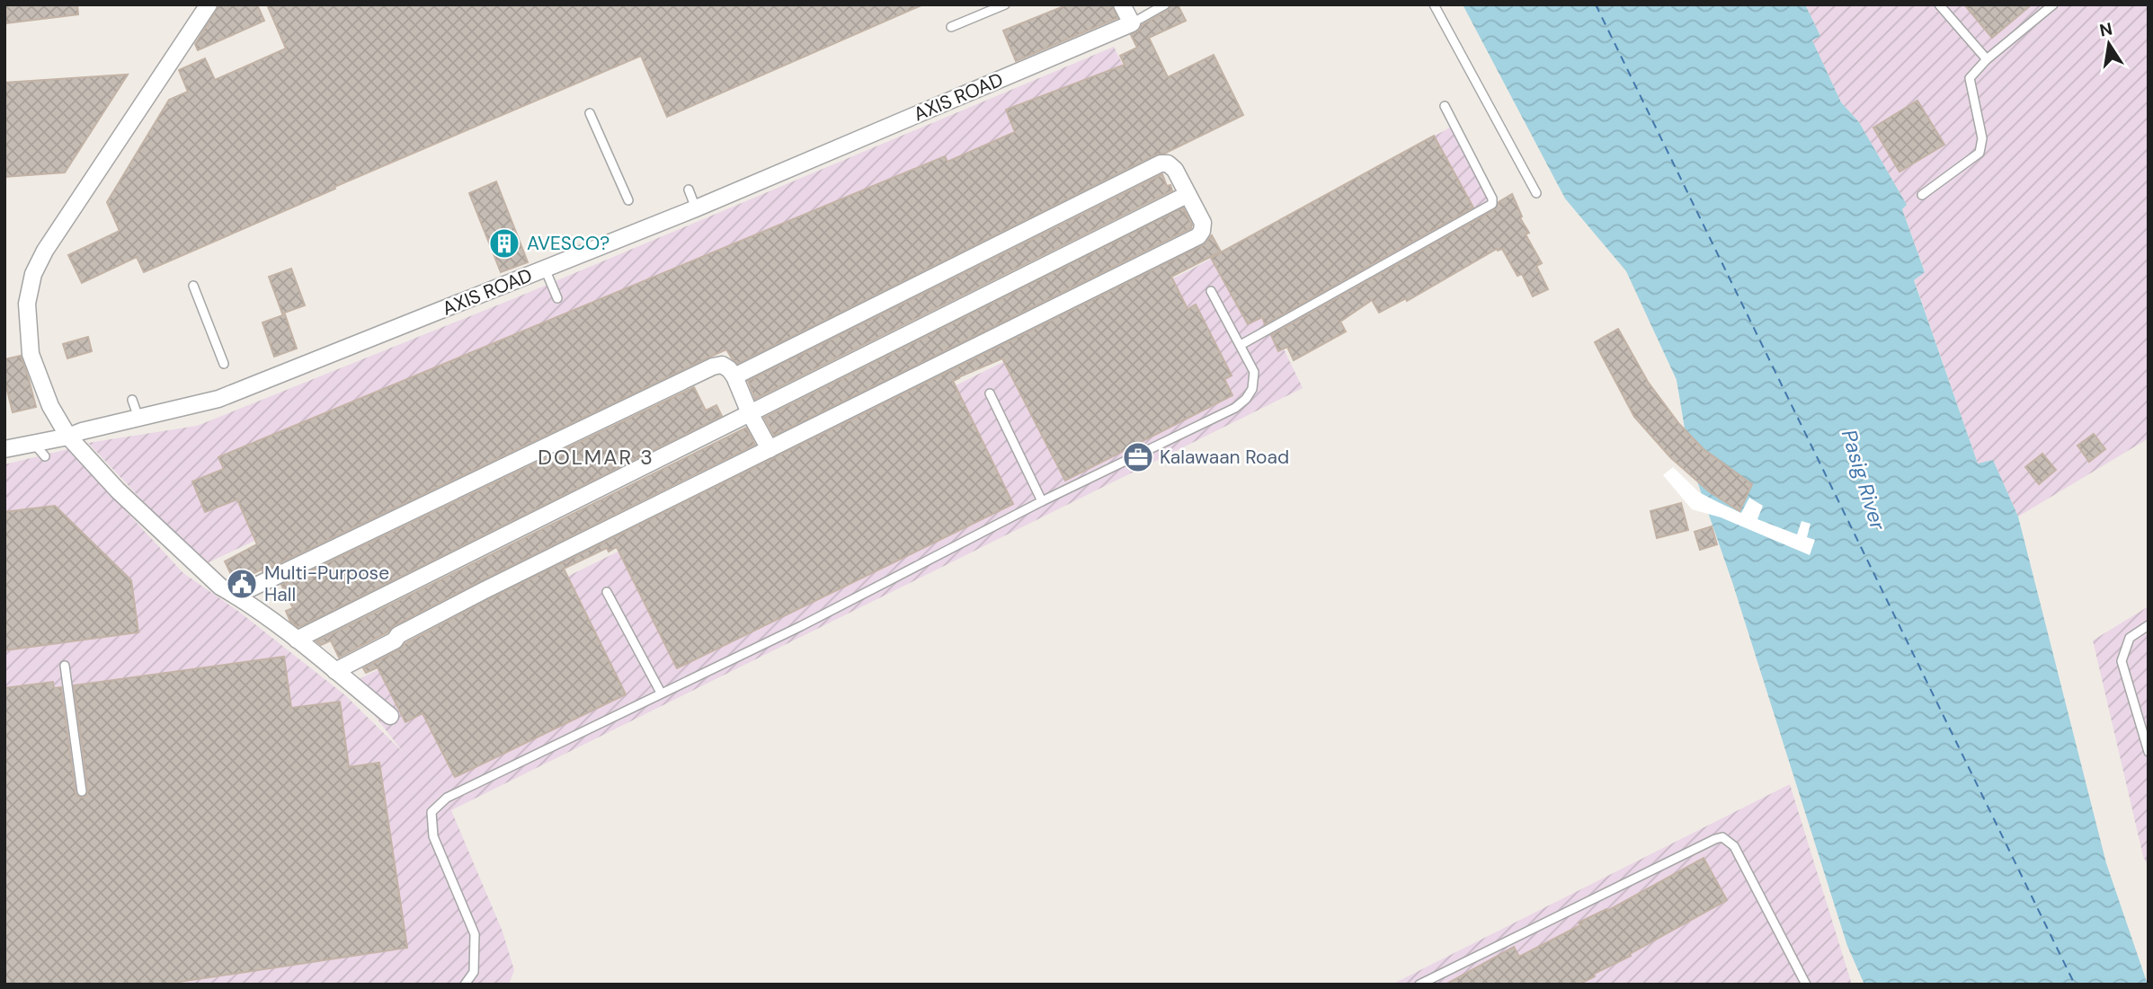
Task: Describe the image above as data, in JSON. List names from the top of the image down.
{
  "streets": {
    "street": ["AXIS ROAD"]
  },
  "districts": ["DOLMAR 3"],
  "water": ["Pasig River"],
  "places": {
    "building": ["AVESCO?"],
    "office": ["Kalawaan Road"],
    "public building": ["Multi-Purpose Hall"]
  },
  "north": "top"
}
